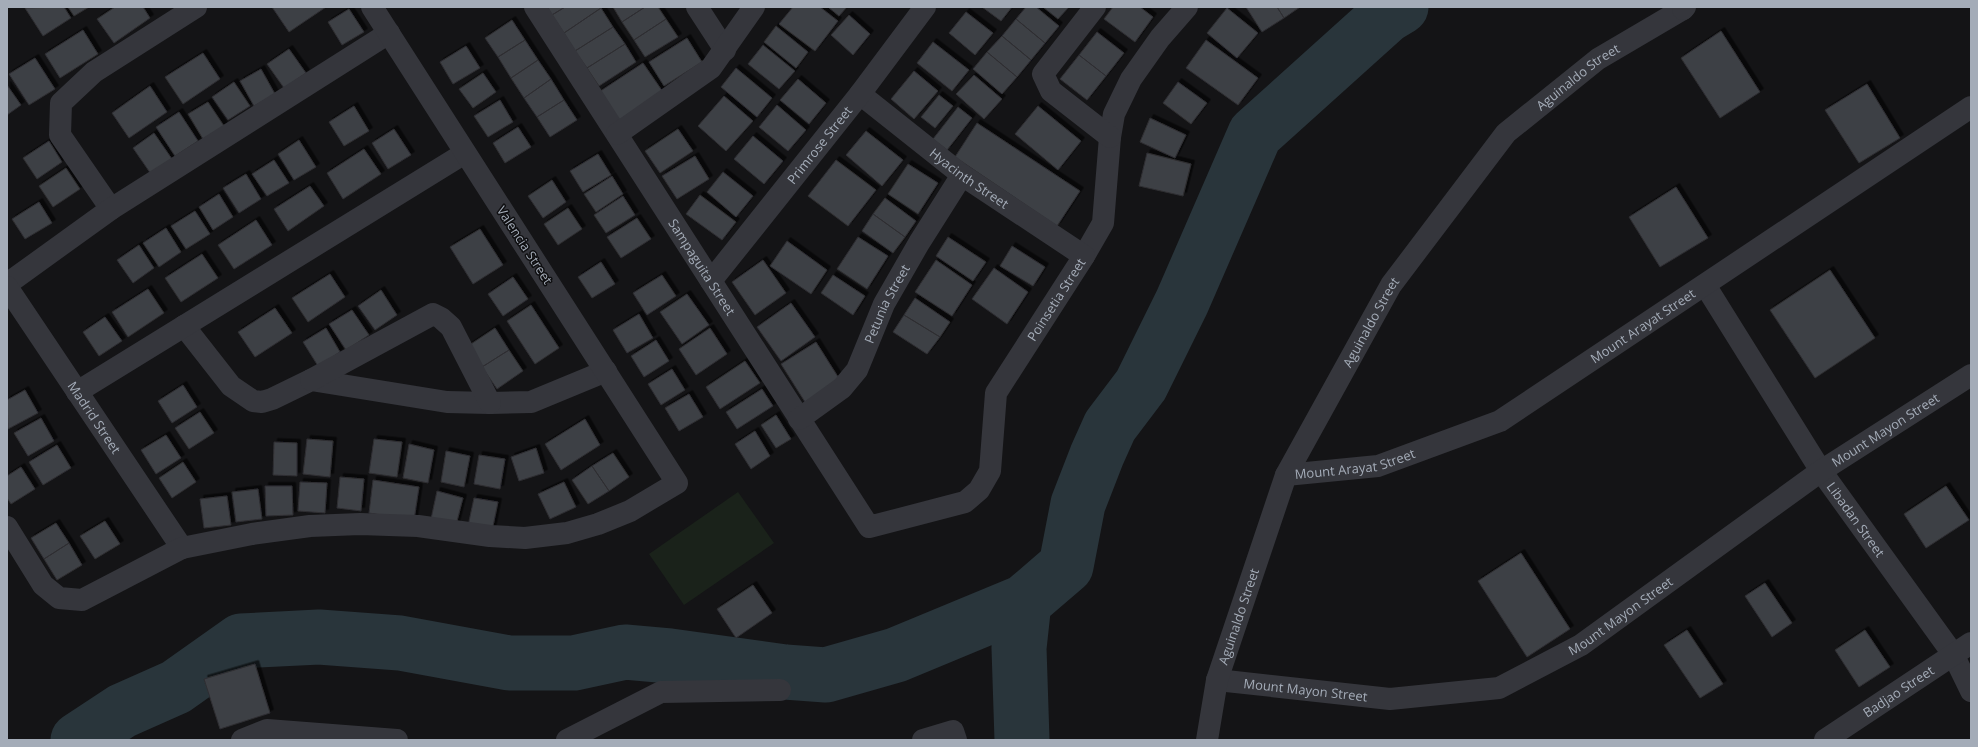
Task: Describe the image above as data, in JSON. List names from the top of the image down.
{
  "streets": {
    "street": [
      "Aguinaldo Street",
      "Primrose Street",
      "Hyacinth Street",
      "Valencia Street",
      "Sampaguita Street",
      "Poinsetia Street",
      "Petunia Street",
      "Mount Arayat Street",
      "Madrid Street",
      "Mount Mayon Street",
      "Libadan Street",
      "Badjao Street"
    ]
  },
  "crossings": [
    ["Aguinaldo Street", "Mount Arayat Street"],
    ["Aguinaldo Street", "Mount Mayon Street"],
    ["Primrose Street", "Hyacinth Street"],
    ["Primrose Street", "Sampaguita Street"],
    ["Hyacinth Street", "Poinsetia Street"],
    ["Hyacinth Street", "Petunia Street"],
    ["Valencia Street", "Madrid Street"],
    ["Sampaguita Street", "Poinsetia Street"],
    ["Sampaguita Street", "Petunia Street"],
    ["Mount Arayat Street", "Libadan Street"],
    ["Mount Mayon Street", "Libadan Street"],
    ["Libadan Street", "Badjao Street"]
  ]
}
